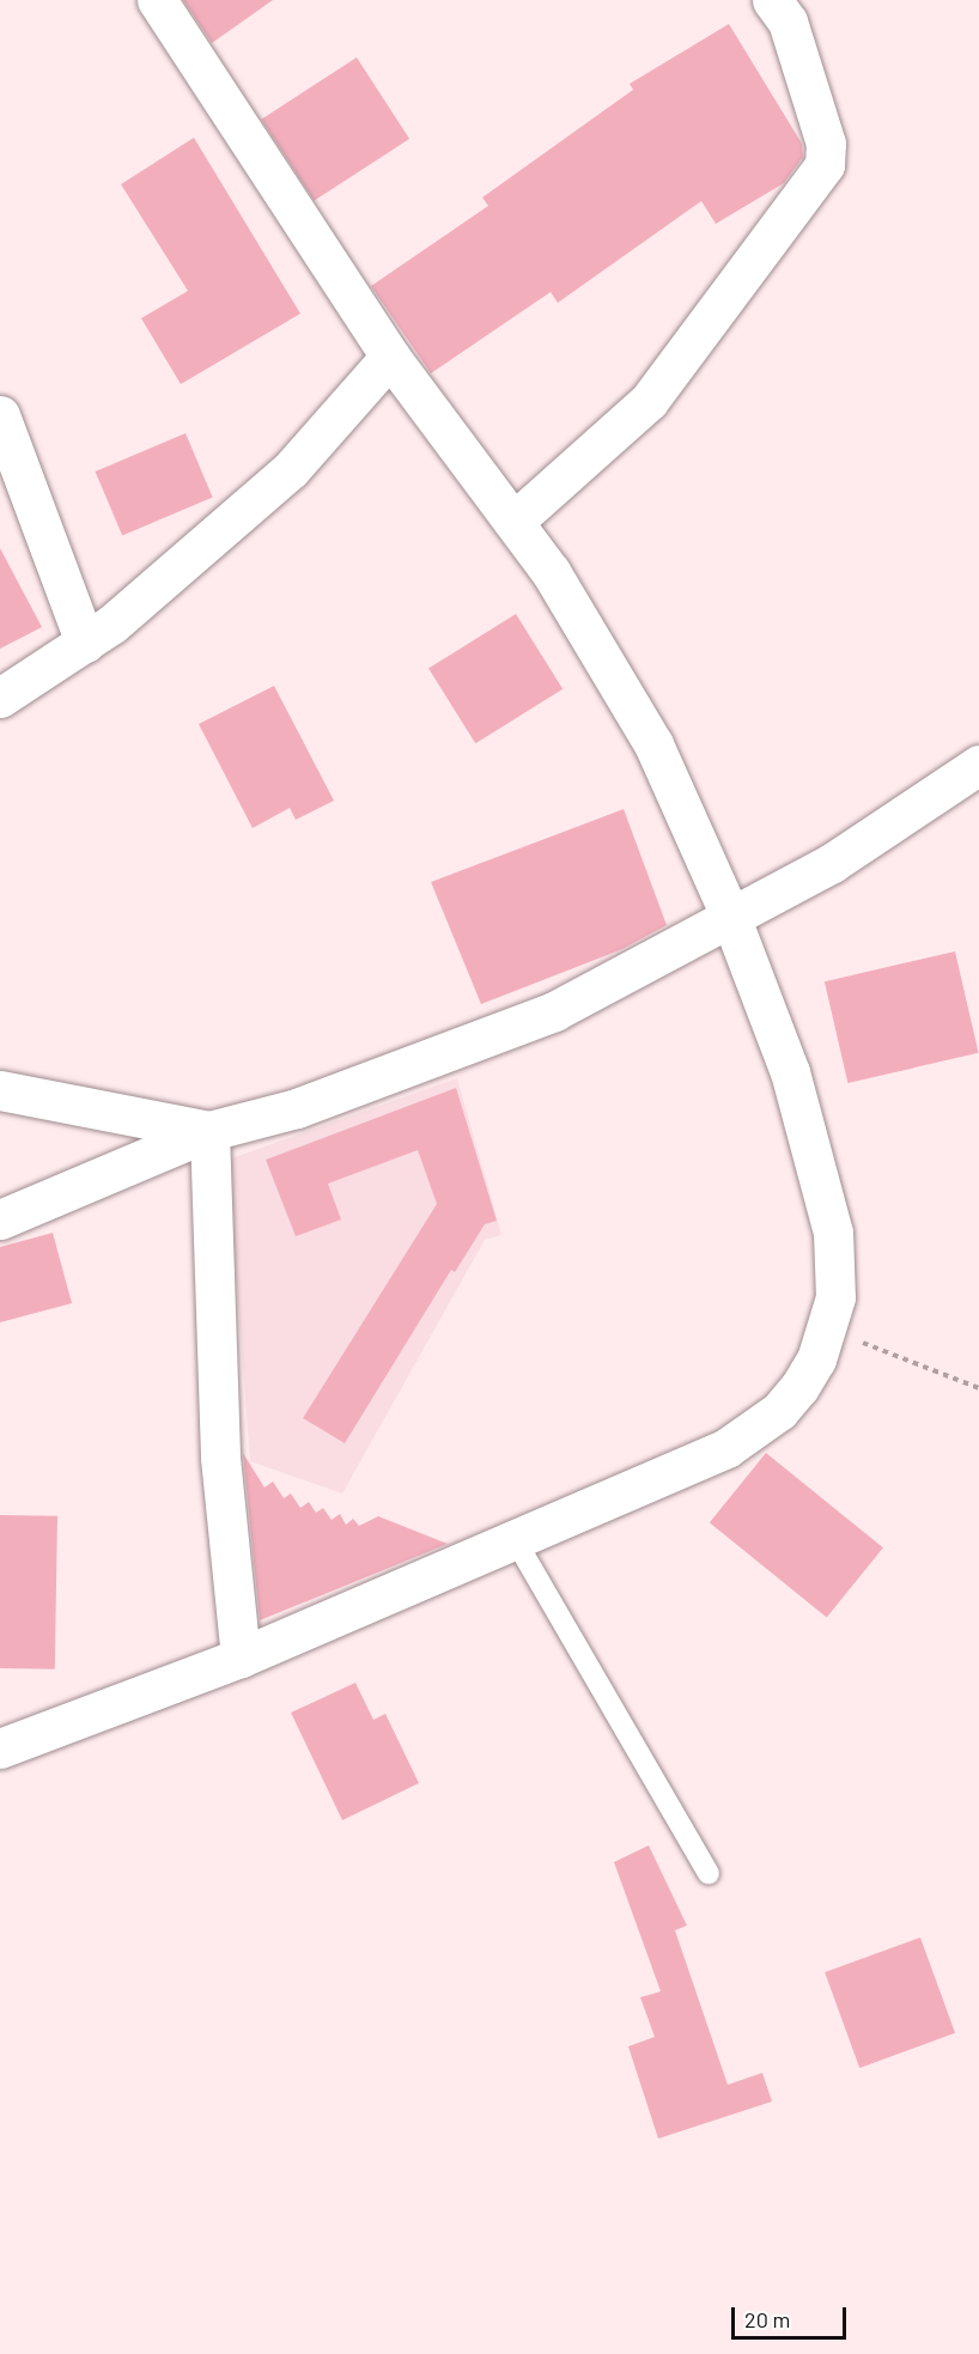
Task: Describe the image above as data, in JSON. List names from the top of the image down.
{
  "scale_bar": "20 m"
}
